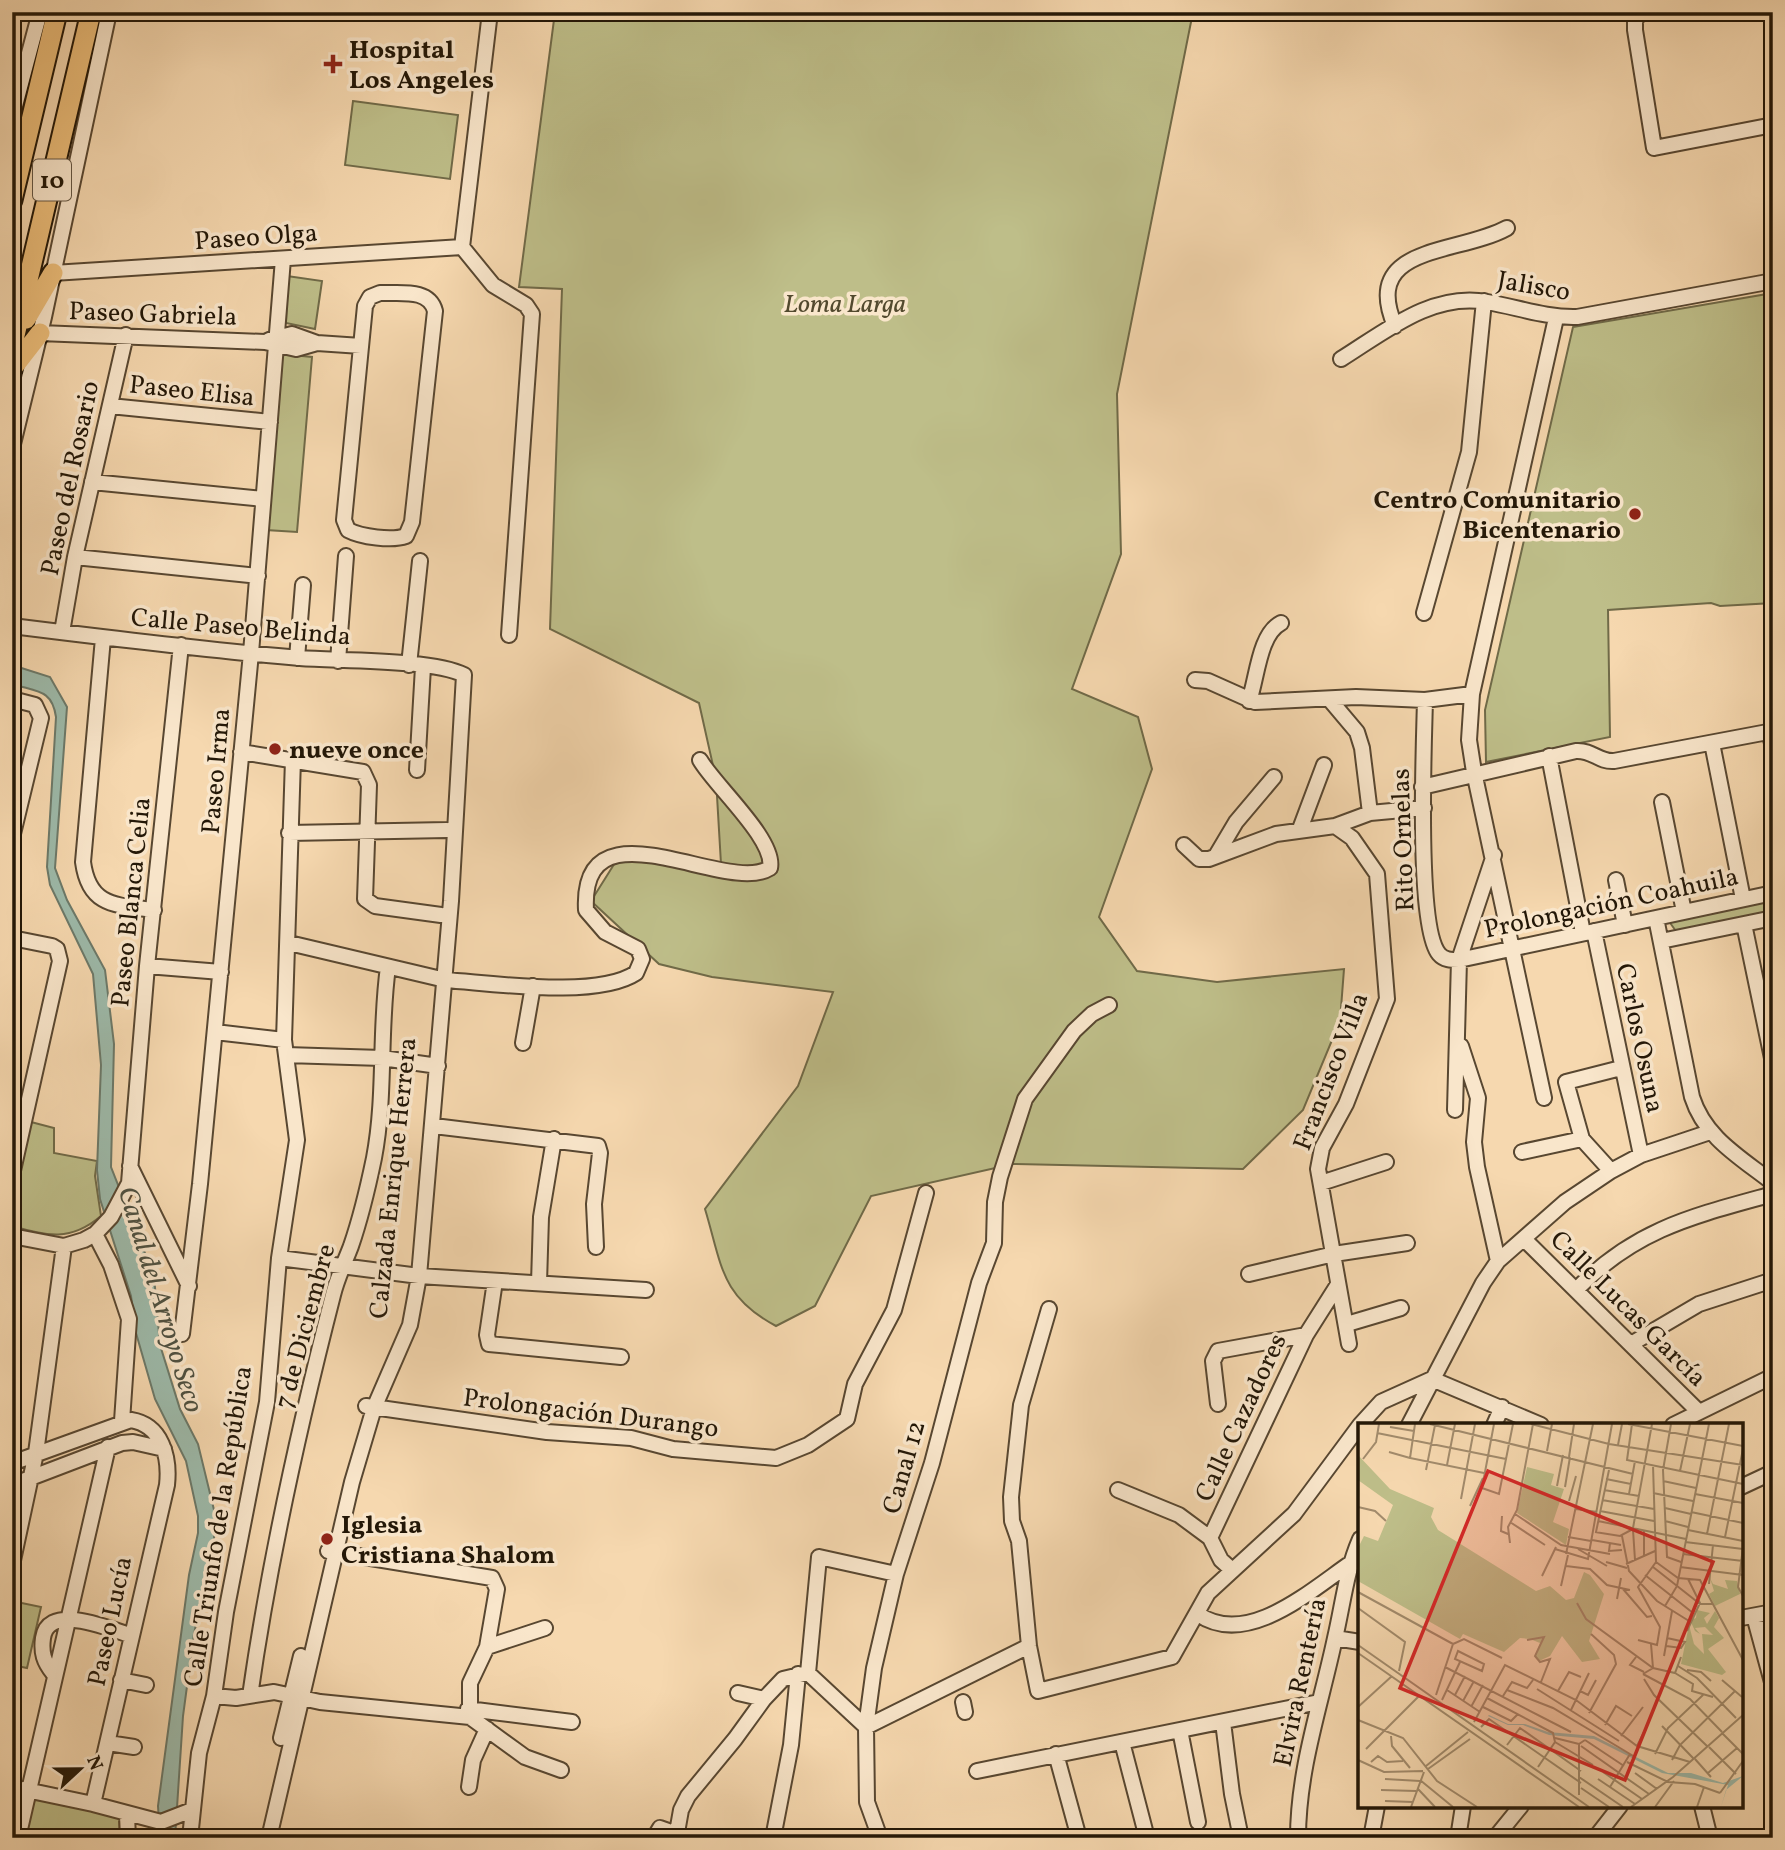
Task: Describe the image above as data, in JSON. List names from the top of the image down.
{
  "streets": {
    "highway": ["10"],
    "street": [
      "Paseo Olga",
      "Jalisco",
      "Paseo Gabriela",
      "Paseo Elisa",
      "Paseo del Rosario",
      "Calle Paseo Belinda",
      "Paseo Irma",
      "Rito Ornelas",
      "Paseo Blanca Celia",
      "Prolongación Coahuila",
      "Carlos Osuna",
      "Francisco Villa",
      "Calzada Enrique Herrera",
      "Calle Lucas García",
      "7 de Diciembre",
      "Prolongación Durango",
      "Calle Cazadores",
      "Canal 12",
      "Calle Triunfo de la República",
      "Paseo Lucía",
      "Elvira Rentería"
    ]
  },
  "crossings": [
    ["Paseo Olga", "Paseo Irma"],
    ["Paseo Gabriela", "Paseo del Rosario"],
    ["Paseo Gabriela", "Paseo Irma"],
    ["Paseo Elisa", "Paseo del Rosario"],
    ["Paseo Elisa", "Paseo Irma"],
    ["Paseo del Rosario", "Calle Paseo Belinda"],
    ["Calle Paseo Belinda", "Paseo Irma"],
    ["Calle Paseo Belinda", "Paseo Blanca Celia"],
    ["Calle Paseo Belinda", "Calzada Enrique Herrera"],
    ["Rito Ornelas", "Prolongación Coahuila"],
    ["Prolongación Coahuila", "Carlos Osuna"],
    ["Calzada Enrique Herrera", "Prolongación Durango"]
  ],
  "water": ["Canal del Arroyo Seco"],
  "parks": ["Loma Larga"],
  "places": {
    "health": ["Hospital Los Angeles"],
    "other": ["Centro Comunitario Bicentenario", "nueve once", "Iglesia Cristiana Shalom"]
  },
  "north": "right"
}
